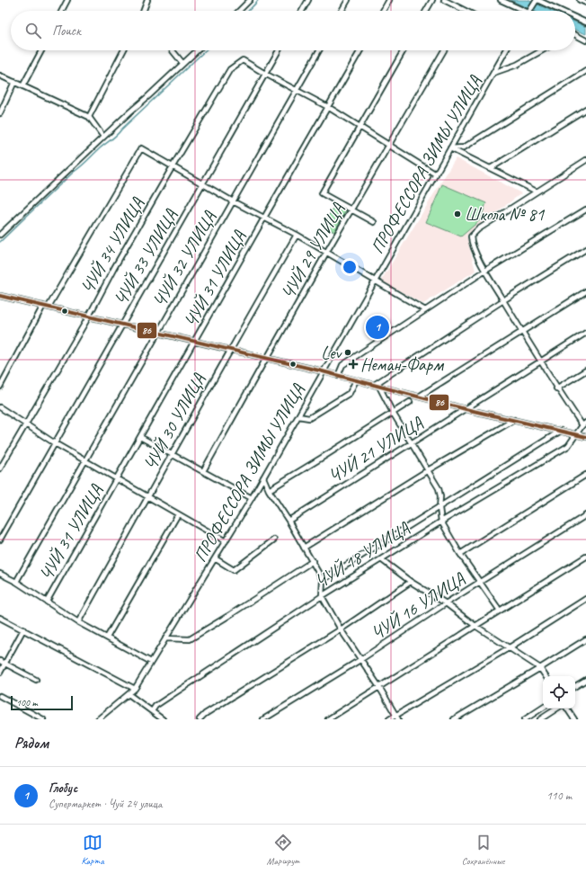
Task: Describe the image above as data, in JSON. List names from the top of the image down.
{
  "streets": {
    "street": [
      "ПРОФЕССОРА ЗИМЫ УЛИЦА",
      "ЧУЙ 34 УЛИЦА",
      "ЧУЙ 29 УЛИЦА",
      "ЧУЙ 33 УЛИЦА",
      "ЧУЙ 32 УЛИЦА",
      "ЧУЙ 31 УЛИЦА",
      "ЧУЙ 30 УЛИЦА",
      "ЧУЙ 21 УЛИЦА",
      "ЧУЙ 18 УЛИЦА",
      "ЧУЙ 16 УЛИЦА"
    ]
  },
  "crossings": [
    ["ЧУЙ 34 УЛИЦА", "ЧУЙ 33 УЛИЦА"]
  ],
  "places": {
    "other": ["Школа № 81", "Lev"],
    "health": ["Неман-Фарм"]
  },
  "lines": ["transit line 86"],
  "scale_bar": "100 m",
  "page": {
    "search": "Поиск",
    "pins": "1",
    "scale": "100 m",
    "heading": "Рядом",
    "list": [
      {
        "mark": "1",
        "name": "Глобус",
        "note": "Супермаркет · Чуй 24 улица",
        "value": "110 m"
      }
    ],
    "nav": ["Карта", "Маршрут", "Сохранённые"]
  }
}
